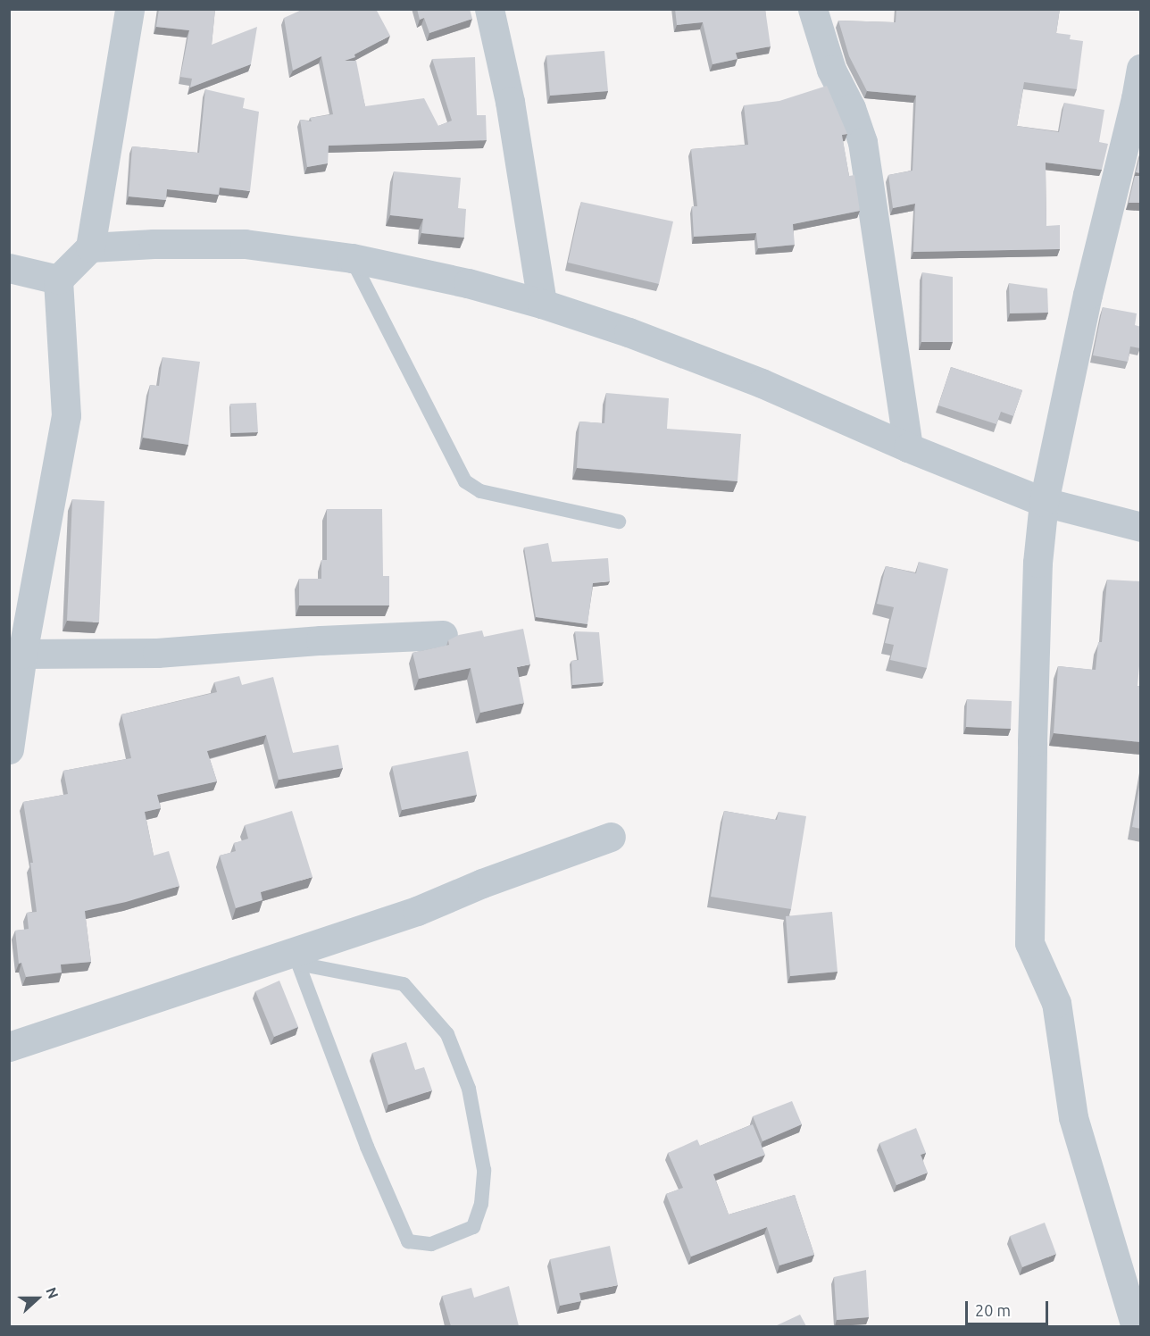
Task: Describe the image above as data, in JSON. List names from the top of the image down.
{
  "scale_bar": "20 m",
  "north": "right"
}
